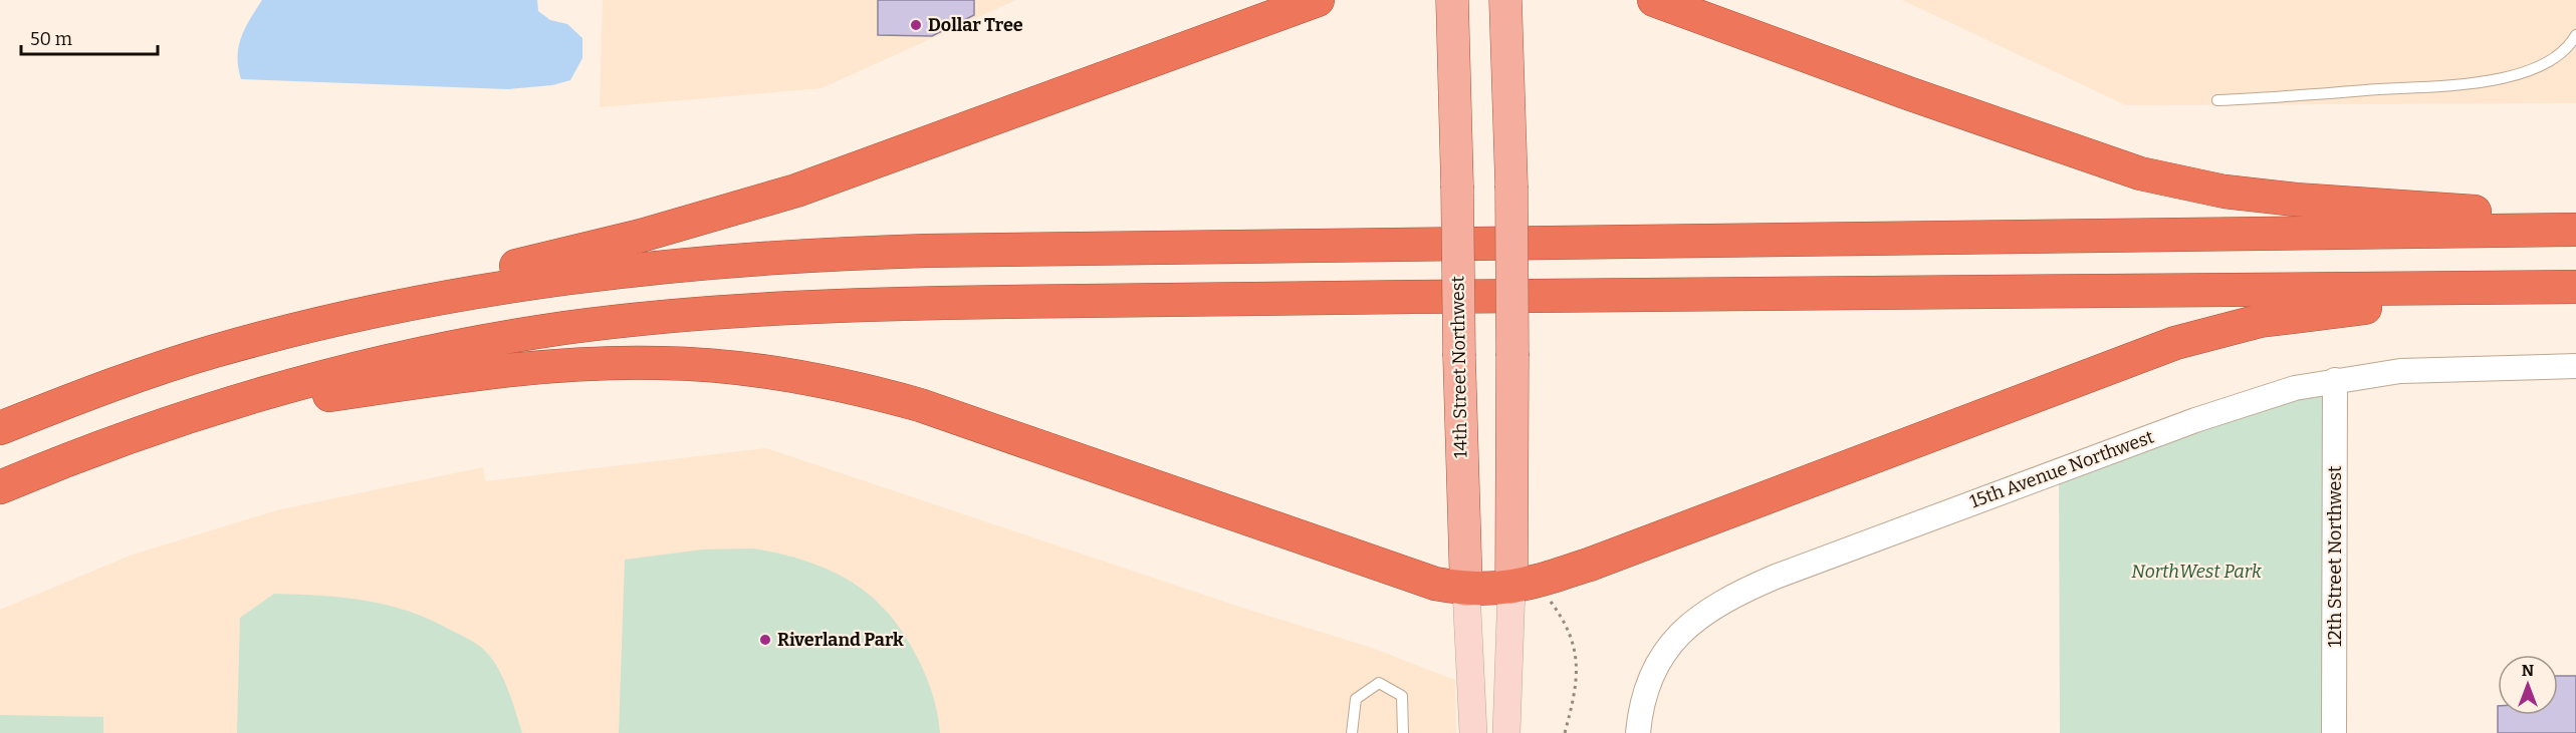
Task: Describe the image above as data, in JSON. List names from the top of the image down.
{
  "streets": {
    "main road": ["14th Street Northwest"],
    "street": ["15th Avenue Northwest", "12th Street Northwest"]
  },
  "crossings": [
    ["15th Avenue Northwest", "12th Street Northwest"]
  ],
  "parks": ["NorthWest Park"],
  "places": ["Dollar Tree", "Riverland Park"],
  "scale_bar": "50 m",
  "north": "top"
}
